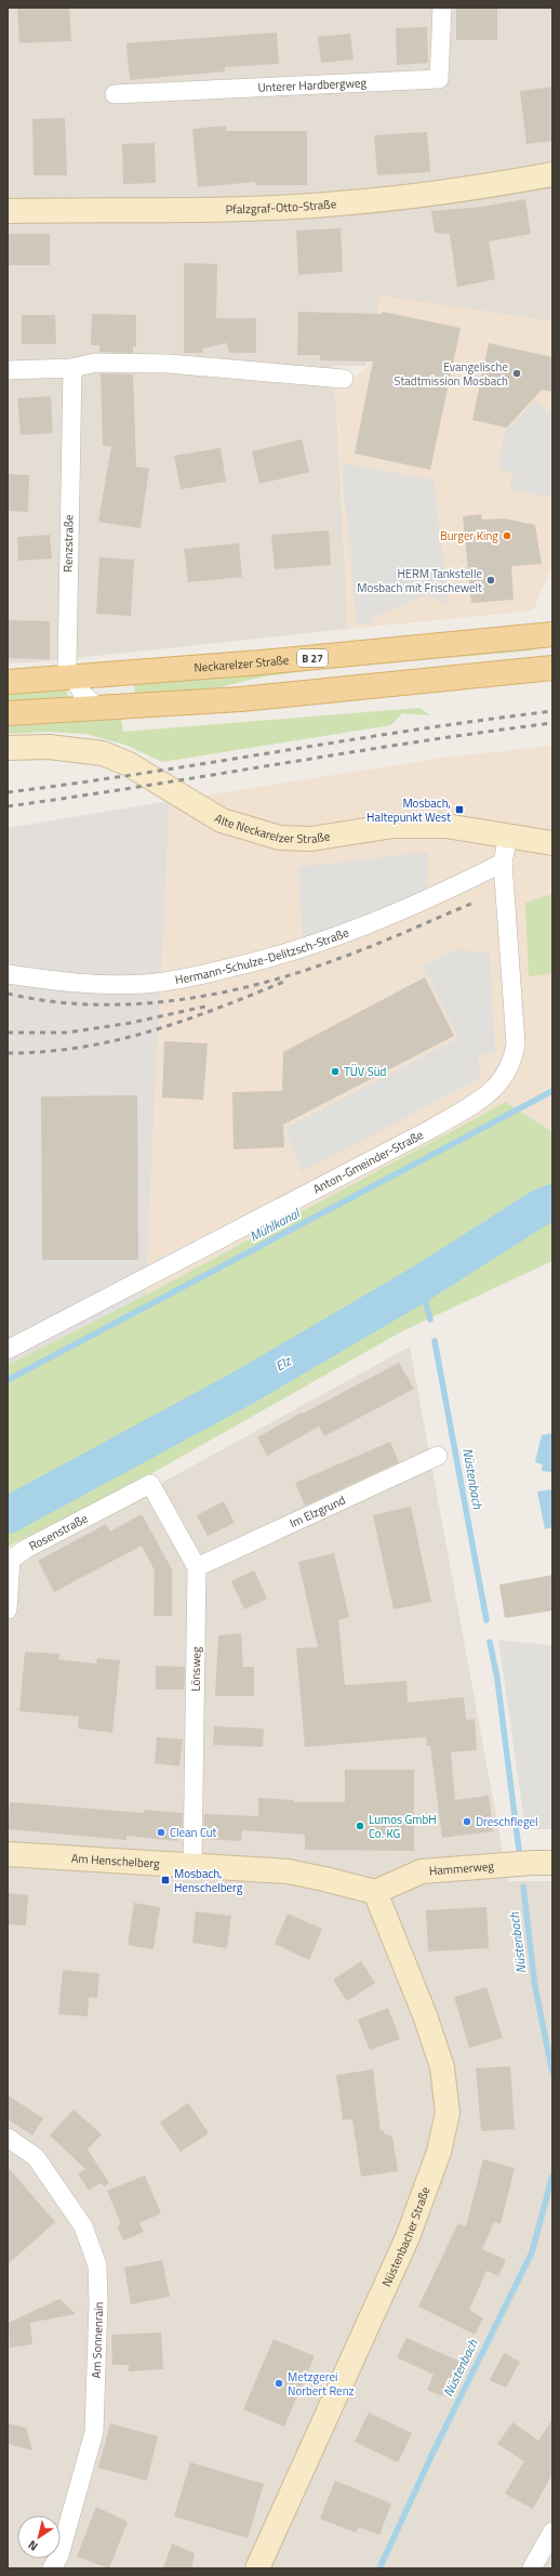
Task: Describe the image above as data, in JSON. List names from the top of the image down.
{
  "streets": {
    "main road": ["B 27", "Neckarelzer Straße"],
    "street": [
      "Unterer Hardbergweg",
      "Pfalzgraf-Otto-Straße",
      "Renzstraße",
      "Alte Neckarelzer Straße",
      "Hermann-Schulze-Delitzsch-Straße",
      "Anton-Gmeinder-Straße",
      "Im Elzgrund",
      "Rosenstraße",
      "Lönsweg",
      "Am Henschelberg",
      "Hammerweg",
      "Nüstenbacher Straße",
      "Am Sonnenrain"
    ]
  },
  "crossings": [
    ["Renzstraße", "Neckarelzer Straße"],
    ["Alte Neckarelzer Straße", "Anton-Gmeinder-Straße"],
    ["Hermann-Schulze-Delitzsch-Straße", "Anton-Gmeinder-Straße"],
    ["Im Elzgrund", "Rosenstraße"],
    ["Im Elzgrund", "Lönsweg"],
    ["Rosenstraße", "Lönsweg"],
    ["Lönsweg", "Am Henschelberg"],
    ["Am Henschelberg", "Hammerweg"],
    ["Am Henschelberg", "Nüstenbacher Straße"],
    ["Hammerweg", "Nüstenbacher Straße"]
  ],
  "water": ["Mühlkanal", "Elz", "Nüstenbach"],
  "places": {
    "other": [
      "Evangelische Stadtmission Mosbach",
      "Burger King",
      "HERM Tankstelle Mosbach mit Frischewelt",
      "TÜV Süd",
      "Dreschflegel",
      "Lumos GmbH Co. KG",
      "Clean Cut",
      "Metzgerei Norbert Renz"
    ],
    "transit": ["Mosbach, Haltepunkt West", "Mosbach, Henschelberg"]
  },
  "north": "bottom left"
}
